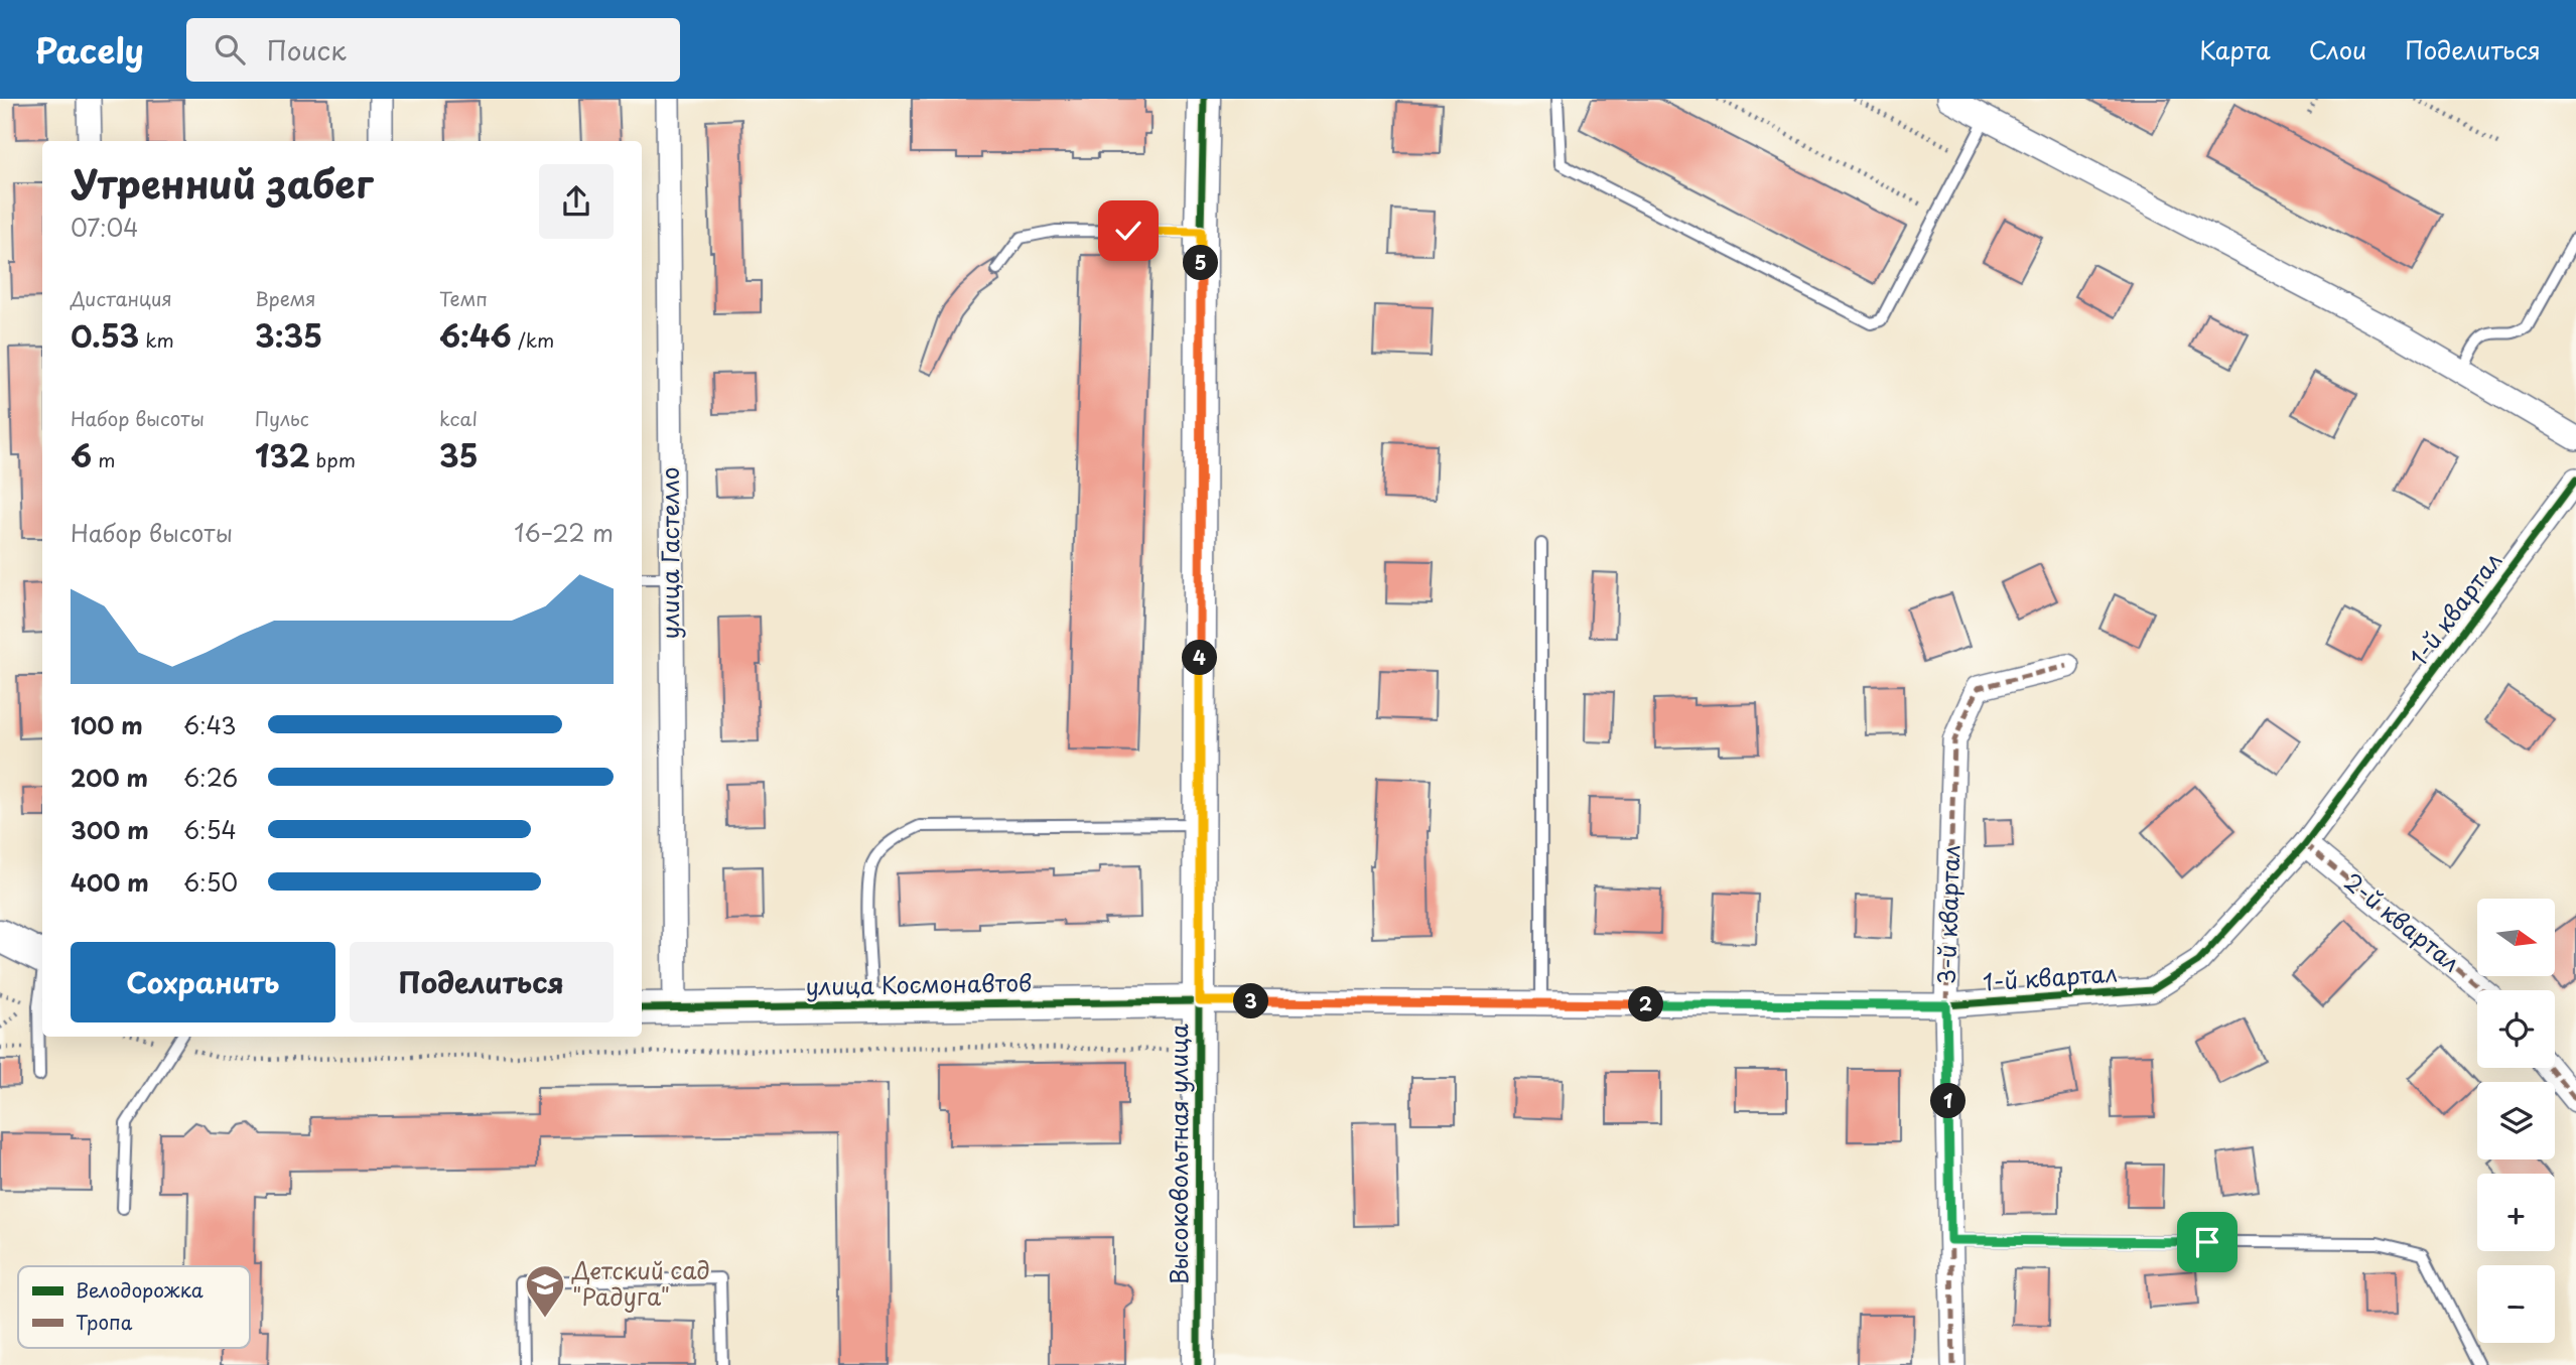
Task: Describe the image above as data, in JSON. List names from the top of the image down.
{
  "streets": {
    "street": [
      "улица Гастелло",
      "1-й квартал",
      "3-й квартал",
      "2-й квартал",
      "улица Космонавтов",
      "Высоковольтная улица"
    ]
  },
  "crossings": [
    ["улица Гастелло", "улица Космонавтов"],
    ["1-й квартал", "3-й квартал"],
    ["1-й квартал", "2-й квартал"],
    ["1-й квартал", "улица Космонавтов"],
    ["1-й квартал", "Высоковольтная улица"],
    ["улица Космонавтов", "Высоковольтная улица"]
  ],
  "places": {
    "school or university": ["Детский сад \"Радуга\""]
  },
  "legend": ["Велодорожка", "Тропа"],
  "north": "right",
  "page": {
    "header": "Pacely",
    "search": "Поиск",
    "nav": ["Карта", "Слои", "Поделиться"],
    "heading": ["Утренний забег", "07:04"],
    "pins": [
      "5",
      "4",
      "3",
      "2",
      "1"
    ],
    "stats": [
      ["Дистанция", "0.53 km"],
      ["Время", "3:35"],
      ["Темп", "6:46 /km"],
      ["Набор высоты", "6 m"],
      ["Пульс", "132 bpm"],
      ["kcal", "35"]
    ],
    "chart": ["Набор высоты", "16–22 m"],
    "list": [
      {
        "name": "100 m",
        "note": "6:43"
      },
      {
        "name": "200 m",
        "note": "6:26"
      },
      {
        "name": "300 m",
        "note": "6:54"
      },
      {
        "name": "400 m",
        "note": "6:50"
      }
    ],
    "map_buttons": ["+", "−"],
    "buttons": ["Сохранить", "Поделиться"]
  }
}
